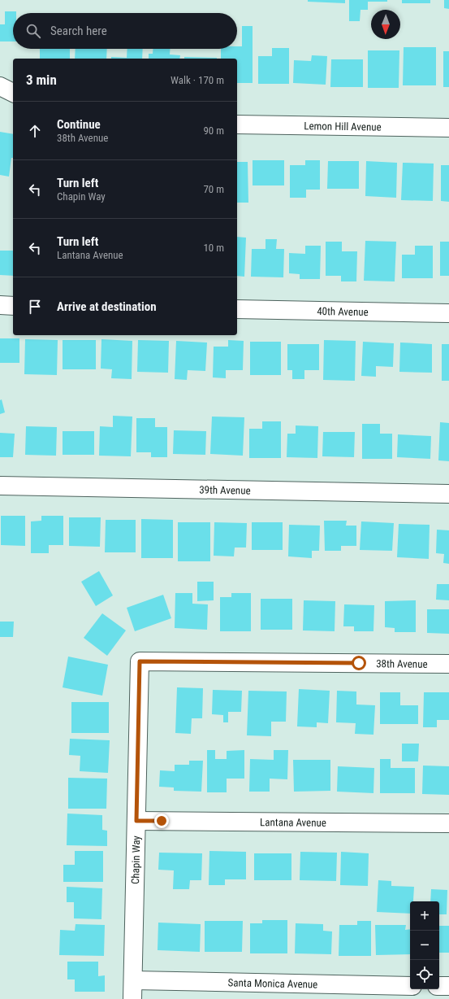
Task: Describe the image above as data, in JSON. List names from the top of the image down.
{
  "streets": {
    "street": [
      "Lemon Hill Avenue",
      "40th Avenue",
      "39th Avenue",
      "38th Avenue",
      "Lantana Avenue",
      "Chapin Way",
      "Santa Monica Avenue"
    ]
  },
  "crossings": [
    ["38th Avenue", "Chapin Way"],
    ["Lantana Avenue", "Chapin Way"],
    ["Chapin Way", "Santa Monica Avenue"]
  ],
  "north": "bottom",
  "page": {
    "search": "Search here",
    "heading": ["3 min", "Walk · 170 m"],
    "list": [
      ["Continue", "38th Avenue", "90 m"],
      ["Turn left", "Chapin Way", "70 m"],
      ["Turn left", "Lantana Avenue", "10 m"],
      "Arrive at destination"
    ],
    "map_buttons": ["+", "−"]
  }
}
